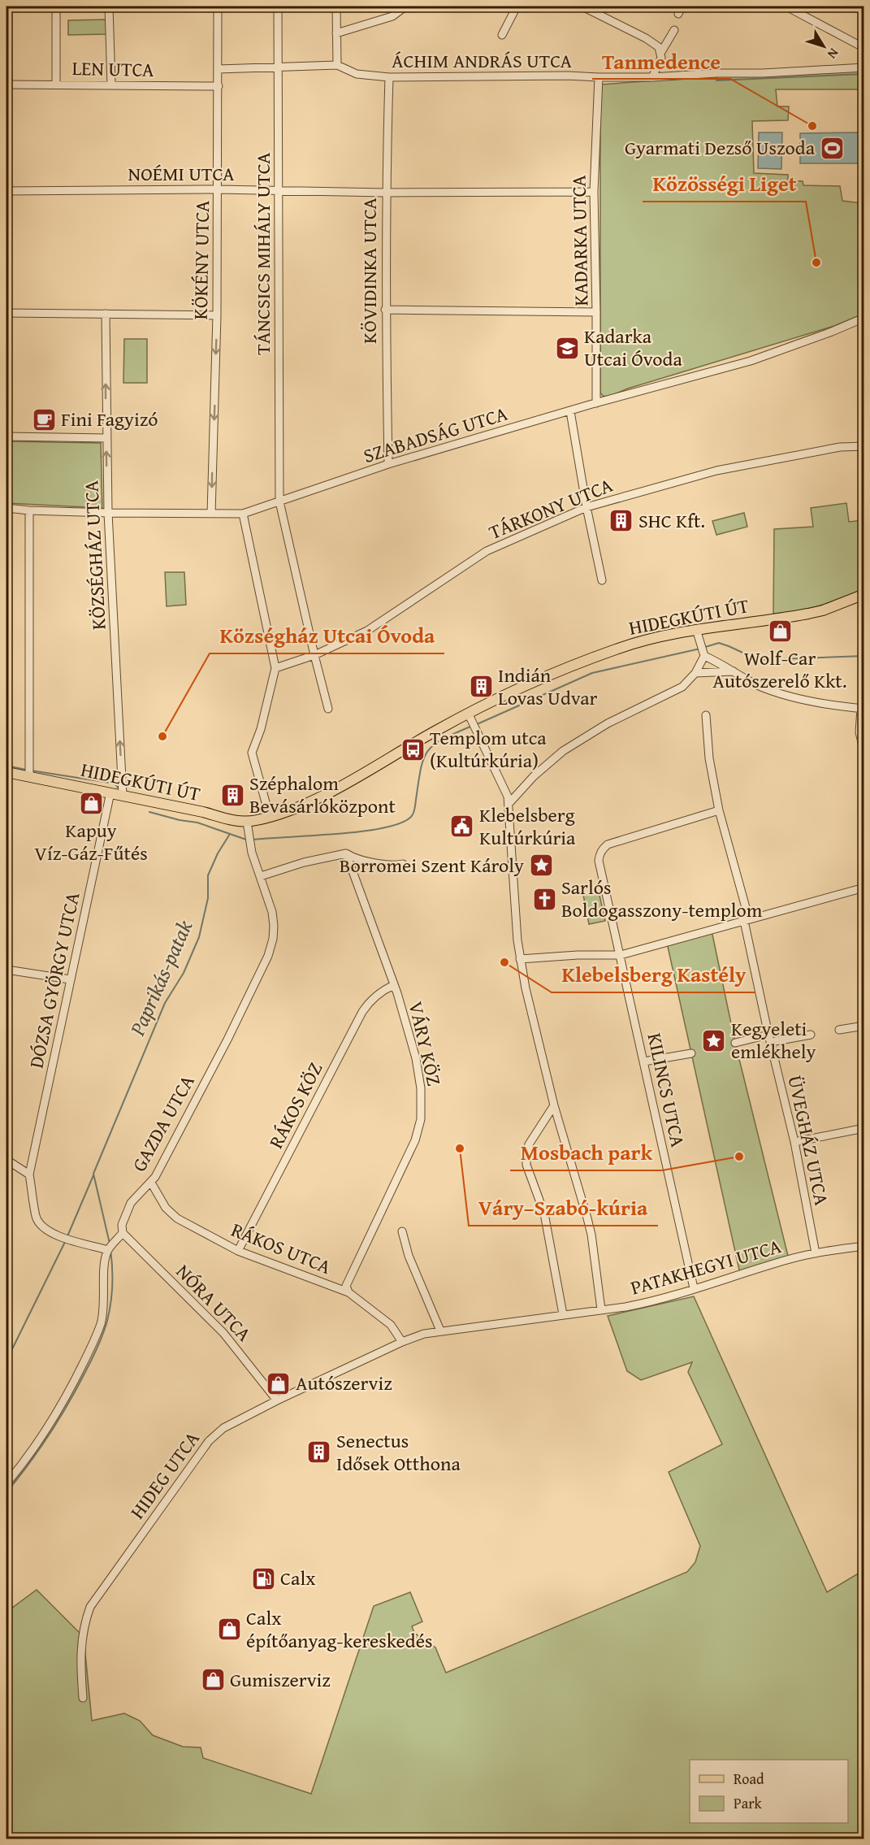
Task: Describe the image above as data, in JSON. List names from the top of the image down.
{
  "streets": {
    "main road": ["HIDEGKÚTI ÚT"],
    "street": [
      "ÁCHIM ANDRÁS UTCA",
      "LEN UTCA",
      "NOÉMI UTCA",
      "KADARKA UTCA",
      "TÁNCSICS MIHÁLY UTCA",
      "KÖKÉNY UTCA",
      "KÖVIDINKA UTCA",
      "SZABADSÁG UTCA",
      "TÁRKONY UTCA",
      "KÖZSÉGHÁZ UTCA",
      "DÓZSA GYÖRGY UTCA",
      "VÁRY KÖZ",
      "KILINCS UTCA",
      "RÁKOS KÖZ",
      "GAZDA UTCA",
      "ÜVEGHÁZ UTCA",
      "RÁKOS UTCA",
      "PATAKHEGYI UTCA",
      "NÓRA UTCA",
      "HIDEG UTCA"
    ]
  },
  "crossings": [
    ["ÁCHIM ANDRÁS UTCA", "KADARKA UTCA"],
    ["ÁCHIM ANDRÁS UTCA", "TÁNCSICS MIHÁLY UTCA"],
    ["ÁCHIM ANDRÁS UTCA", "KÖKÉNY UTCA"],
    ["ÁCHIM ANDRÁS UTCA", "KÖVIDINKA UTCA"],
    ["LEN UTCA", "KÖKÉNY UTCA"],
    ["NOÉMI UTCA", "KADARKA UTCA"],
    ["NOÉMI UTCA", "TÁNCSICS MIHÁLY UTCA"],
    ["NOÉMI UTCA", "KÖKÉNY UTCA"],
    ["NOÉMI UTCA", "KÖVIDINKA UTCA"],
    ["KADARKA UTCA", "SZABADSÁG UTCA"],
    ["TÁNCSICS MIHÁLY UTCA", "SZABADSÁG UTCA"],
    ["TÁNCSICS MIHÁLY UTCA", "TÁRKONY UTCA"],
    ["KÖKÉNY UTCA", "SZABADSÁG UTCA"],
    ["KÖVIDINKA UTCA", "SZABADSÁG UTCA"],
    ["SZABADSÁG UTCA", "KÖZSÉGHÁZ UTCA"],
    ["KÖZSÉGHÁZ UTCA", "HIDEGKÚTI ÚT"],
    ["HIDEGKÚTI ÚT", "DÓZSA GYÖRGY UTCA"],
    ["HIDEGKÚTI ÚT", "GAZDA UTCA"],
    ["VÁRY KÖZ", "RÁKOS KÖZ"],
    ["VÁRY KÖZ", "RÁKOS UTCA"],
    ["KILINCS UTCA", "ÜVEGHÁZ UTCA"],
    ["KILINCS UTCA", "PATAKHEGYI UTCA"],
    ["RÁKOS KÖZ", "RÁKOS UTCA"],
    ["GAZDA UTCA", "RÁKOS UTCA"],
    ["GAZDA UTCA", "NÓRA UTCA"],
    ["ÜVEGHÁZ UTCA", "PATAKHEGYI UTCA"],
    ["RÁKOS UTCA", "PATAKHEGYI UTCA"],
    ["RÁKOS UTCA", "HIDEG UTCA"],
    ["PATAKHEGYI UTCA", "HIDEG UTCA"],
    ["NÓRA UTCA", "HIDEG UTCA"]
  ],
  "one_way": ["KÖKÉNY UTCA", "KÖZSÉGHÁZ UTCA"],
  "water": ["Paprikás-patak"],
  "places": {
    "other": [
      "Tanmedence",
      "Közösségi Liget",
      "Községház Utcai Óvoda",
      "Klebelsberg Kastély",
      "Váry–Szabó-kúria",
      "Mosbach park"
    ],
    "sports": ["Gyarmati Dezső Uszoda"],
    "school or university": ["Kadarka Utcai Óvoda"],
    "cafe": ["Fini Fagyizó"],
    "building": [
      "SHC Kft.",
      "Indián Lovas Udvar",
      "Széphalom Bevásárlóközpont",
      "Senectus Idősek Otthona"
    ],
    "shop": [
      "Wolf-Car Autószerelő Kkt.",
      "Kapuy Víz-Gáz-Fűtés",
      "Autószerviz",
      "Calx építőanyag-kereskedés",
      "Gumiszerviz"
    ],
    "bus stop": ["Templom utca (Kultúrkúria)"],
    "public building": ["Klebelsberg Kultúrkúria"],
    "place": ["Borromei Szent Károly", "Kegyeleti emlékhely"],
    "church": ["Sarlós Boldogasszony-templom"],
    "fuel station": ["Calx"]
  },
  "legend": ["Road", "Park"],
  "north": "bottom right"
}
